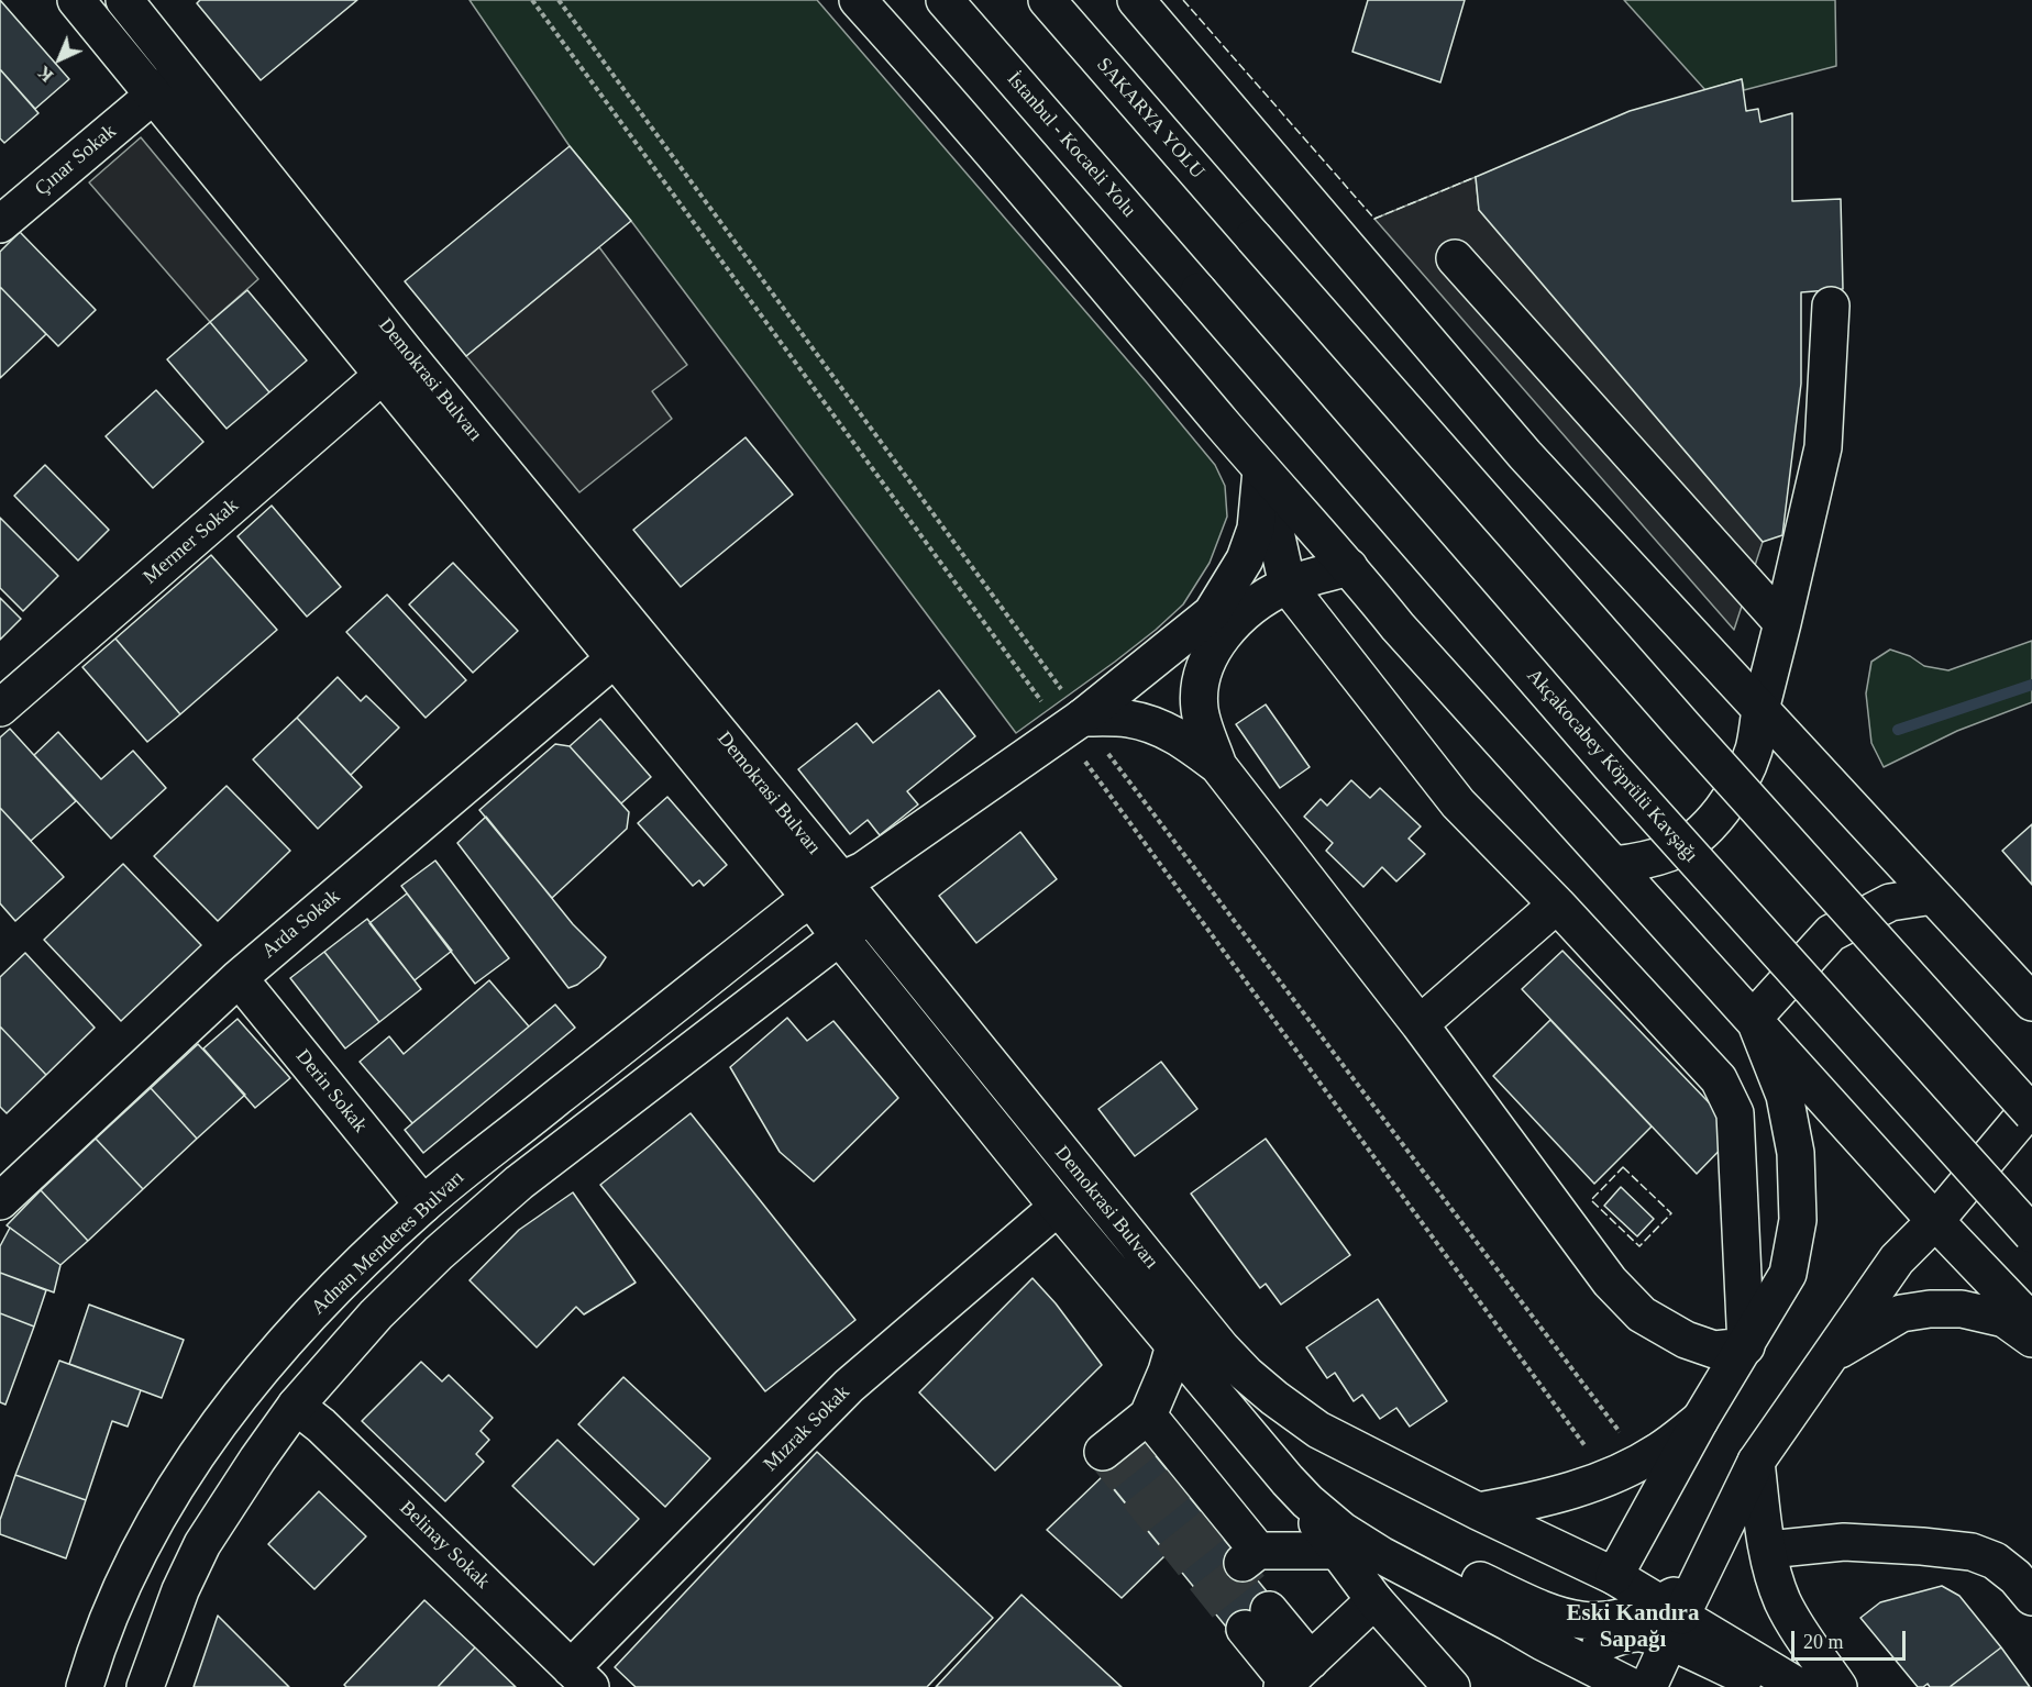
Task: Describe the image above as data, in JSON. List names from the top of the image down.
{
  "streets": {
    "main road": [
      "SAKARYA YOLU",
      "İstanbul - Kocaeli Yolu",
      "Çınar Sokak",
      "Demokrasi Bulvarı",
      "Mermer Sokak",
      "Akçakocabey Köprülü Kavşağı",
      "Arda Sokak",
      "Derin Sokak",
      "Adnan Menderes Bulvarı",
      "Mızrak Sokak",
      "Belinay Sokak"
    ]
  },
  "crossings": [
    ["İstanbul - Kocaeli Yolu", "Akçakocabey Köprülü Kavşağı"],
    ["Çınar Sokak", "Demokrasi Bulvarı"],
    ["Demokrasi Bulvarı", "Mermer Sokak"],
    ["Demokrasi Bulvarı", "Arda Sokak"],
    ["Demokrasi Bulvarı", "Adnan Menderes Bulvarı"],
    ["Demokrasi Bulvarı", "Mızrak Sokak"],
    ["Arda Sokak", "Derin Sokak"],
    ["Derin Sokak", "Adnan Menderes Bulvarı"],
    ["Adnan Menderes Bulvarı", "Belinay Sokak"],
    ["Mızrak Sokak", "Belinay Sokak"]
  ],
  "districts": ["Eski Kandıra Sapağı"],
  "scale_bar": "20 m",
  "north": "bottom left"
}
